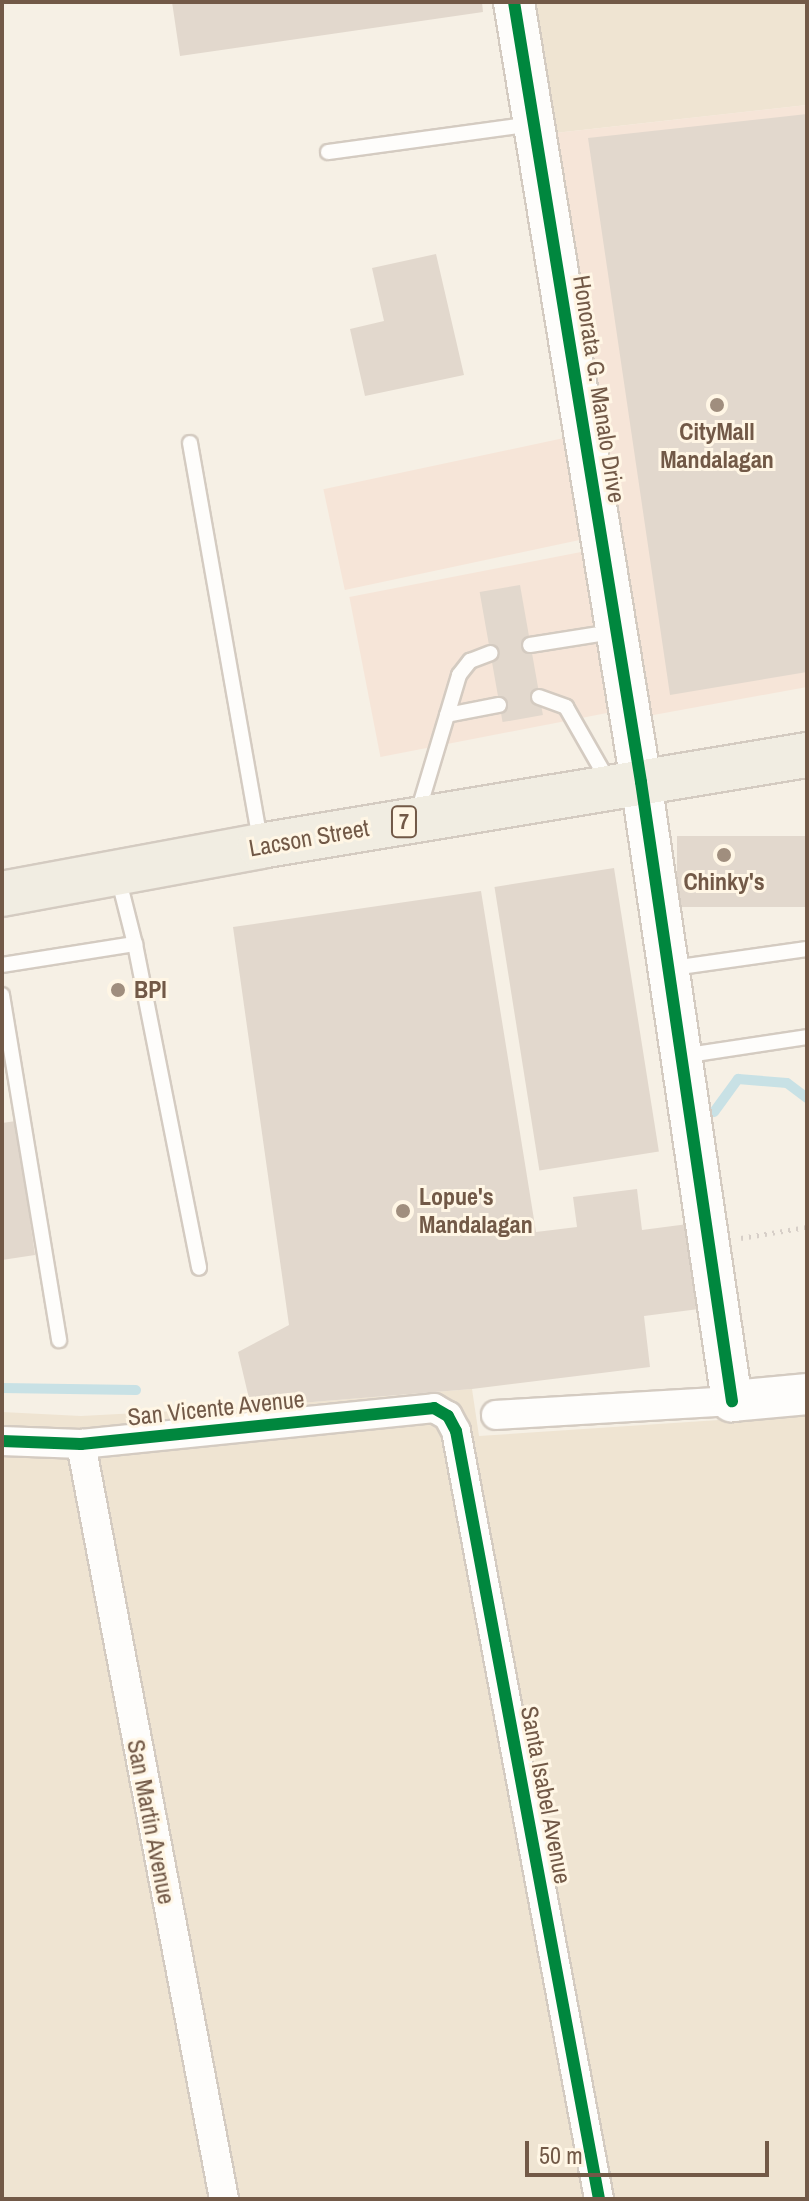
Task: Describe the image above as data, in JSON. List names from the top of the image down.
{
  "streets": {
    "main road": ["7", "Lacson Street"],
    "street": [
      "Honorata G. Manalo Drive",
      "San Vicente Avenue",
      "Santa Isabel Avenue",
      "San Martin Avenue"
    ]
  },
  "crossings": [
    ["Honorata G. Manalo Drive", "Lacson Street"],
    ["San Vicente Avenue", "Santa Isabel Avenue"],
    ["San Vicente Avenue", "San Martin Avenue"]
  ],
  "places": [
    "CityMall Mandalagan",
    "Chinky's",
    "BPI",
    "Lopue's Mandalagan"
  ],
  "scale_bar": "50 m"
}
